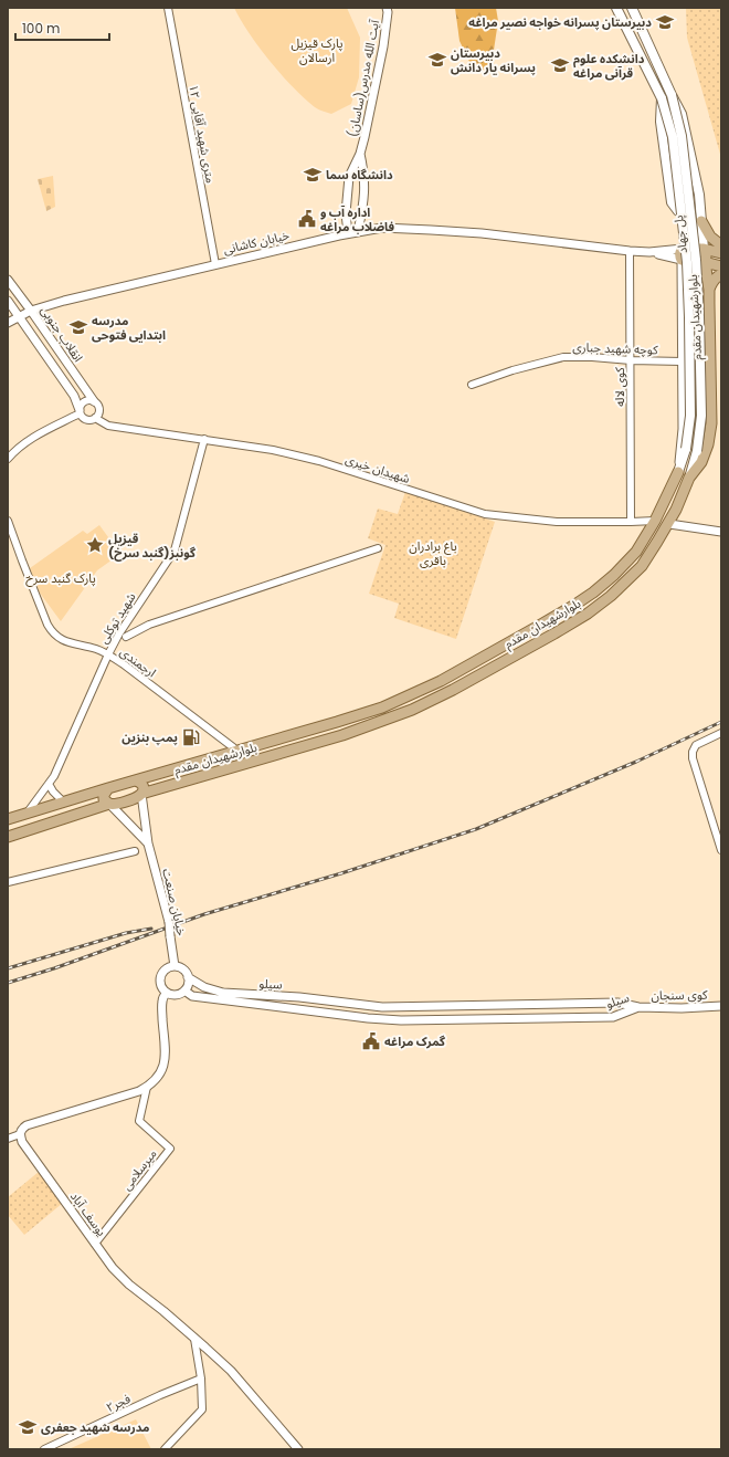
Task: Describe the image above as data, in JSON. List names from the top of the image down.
{
  "streets": {
    "main road": ["پل جهاد", "بلوارشهیدان مقدم"],
    "street": [
      "آیت الله مدرس(ساسان)",
      "۱۲ متری شهید آقایی",
      "خیابان کاشانی",
      "انقلاب جنوبی",
      "کوچه شهید جباری",
      "کوی لاله",
      "شهیدان خیری",
      "شهید توکلی",
      "ارجمندی",
      "خیابان صنعت",
      "سیلو",
      "کوی سنجان",
      "میرسلامی",
      "یوسف آباد",
      "فجر۲"
    ]
  },
  "crossings": [
    ["آیت الله مدرس(ساسان)", "خیابان کاشانی"],
    ["۱۲ متری شهید آقایی", "خیابان کاشانی"],
    ["پل جهاد", "بلوارشهیدان مقدم"],
    ["خیابان کاشانی", "انقلاب جنوبی"],
    ["خیابان کاشانی", "کوی لاله"],
    ["بلوارشهیدان مقدم", "شهیدان خیری"],
    ["بلوارشهیدان مقدم", "شهید توکلی"],
    ["بلوارشهیدان مقدم", "ارجمندی"],
    ["بلوارشهیدان مقدم", "خیابان صنعت"],
    ["انقلاب جنوبی", "شهیدان خیری"],
    ["کوچه شهید جباری", "کوی لاله"],
    ["کوی لاله", "شهیدان خیری"],
    ["شهیدان خیری", "شهید توکلی"],
    ["شهید توکلی", "ارجمندی"],
    ["خیابان صنعت", "سیلو"],
    ["سیلو", "کوی سنجان"],
    ["میرسلامی", "یوسف آباد"]
  ],
  "parks": ["پارک قیزیل ارسالان", "باغ برادران باقری", "پارک گنبد سرخ"],
  "places": {
    "school or university": [
      "دبیرستان پسرانه خواجه نصیر مراغه",
      "دبیرستان پسرانه یار دانش",
      "دانشکده علوم قرآنی مراغه",
      "دانشگاه سما",
      "مدرسه ابتدایی فتوحی",
      "مدرسه شهید جعفری"
    ],
    "public building": ["اداره آب و فاضلاب مراغه", "گمرک مراغه"],
    "place": ["قیزیل گونبز(گنبد سرخ)"],
    "fuel station": ["پمپ بنزین"]
  },
  "scale_bar": "100 m"
}
